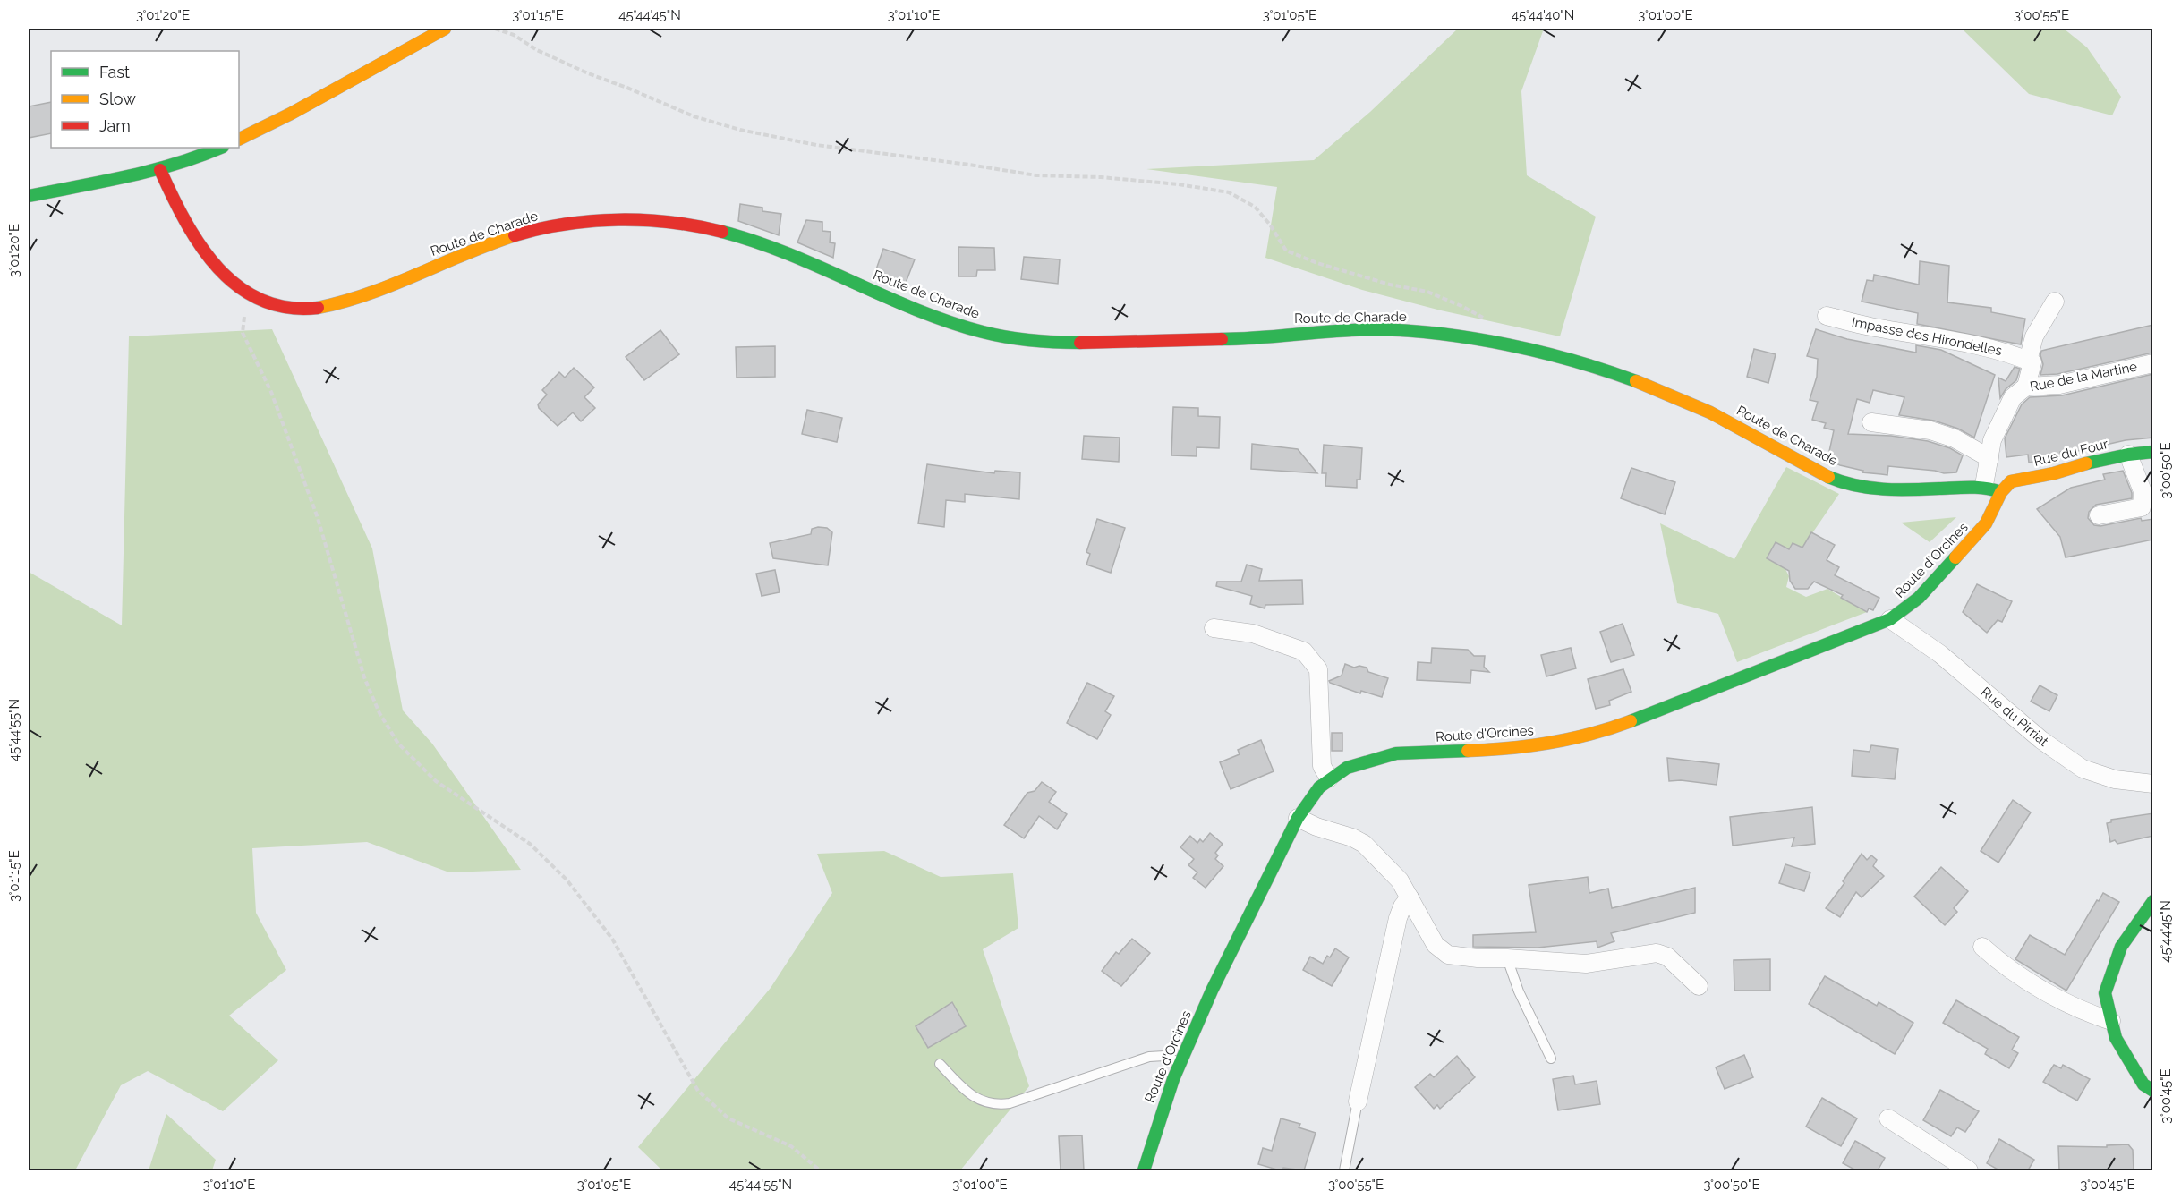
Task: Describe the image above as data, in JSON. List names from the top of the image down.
{
  "streets": {
    "street": [
      "Route de Charade",
      "Impasse des Hirondelles",
      "Rue de la Martine",
      "Rue du Four",
      "Route d'Orcines",
      "Rue du Pirriat"
    ]
  },
  "crossings": [
    ["Route de Charade", "Rue de la Martine"],
    ["Route de Charade", "Rue du Four"],
    ["Route de Charade", "Route d'Orcines"],
    ["Rue du Four", "Route d'Orcines"],
    ["Route d'Orcines", "Rue du Pirriat"]
  ],
  "legend": ["Fast", "Slow", "Jam"],
  "coordinates": [
    "3°01'20\"E",
    "3°01'15\"E",
    "45°44'45\"N",
    "3°01'10\"E",
    "3°01'05\"E",
    "45°44'40\"N",
    "3°01'00\"E",
    "3°00'55\"E",
    "3°00'50\"E",
    "45°44'55\"N",
    "3°00'45\"E"
  ]
}
